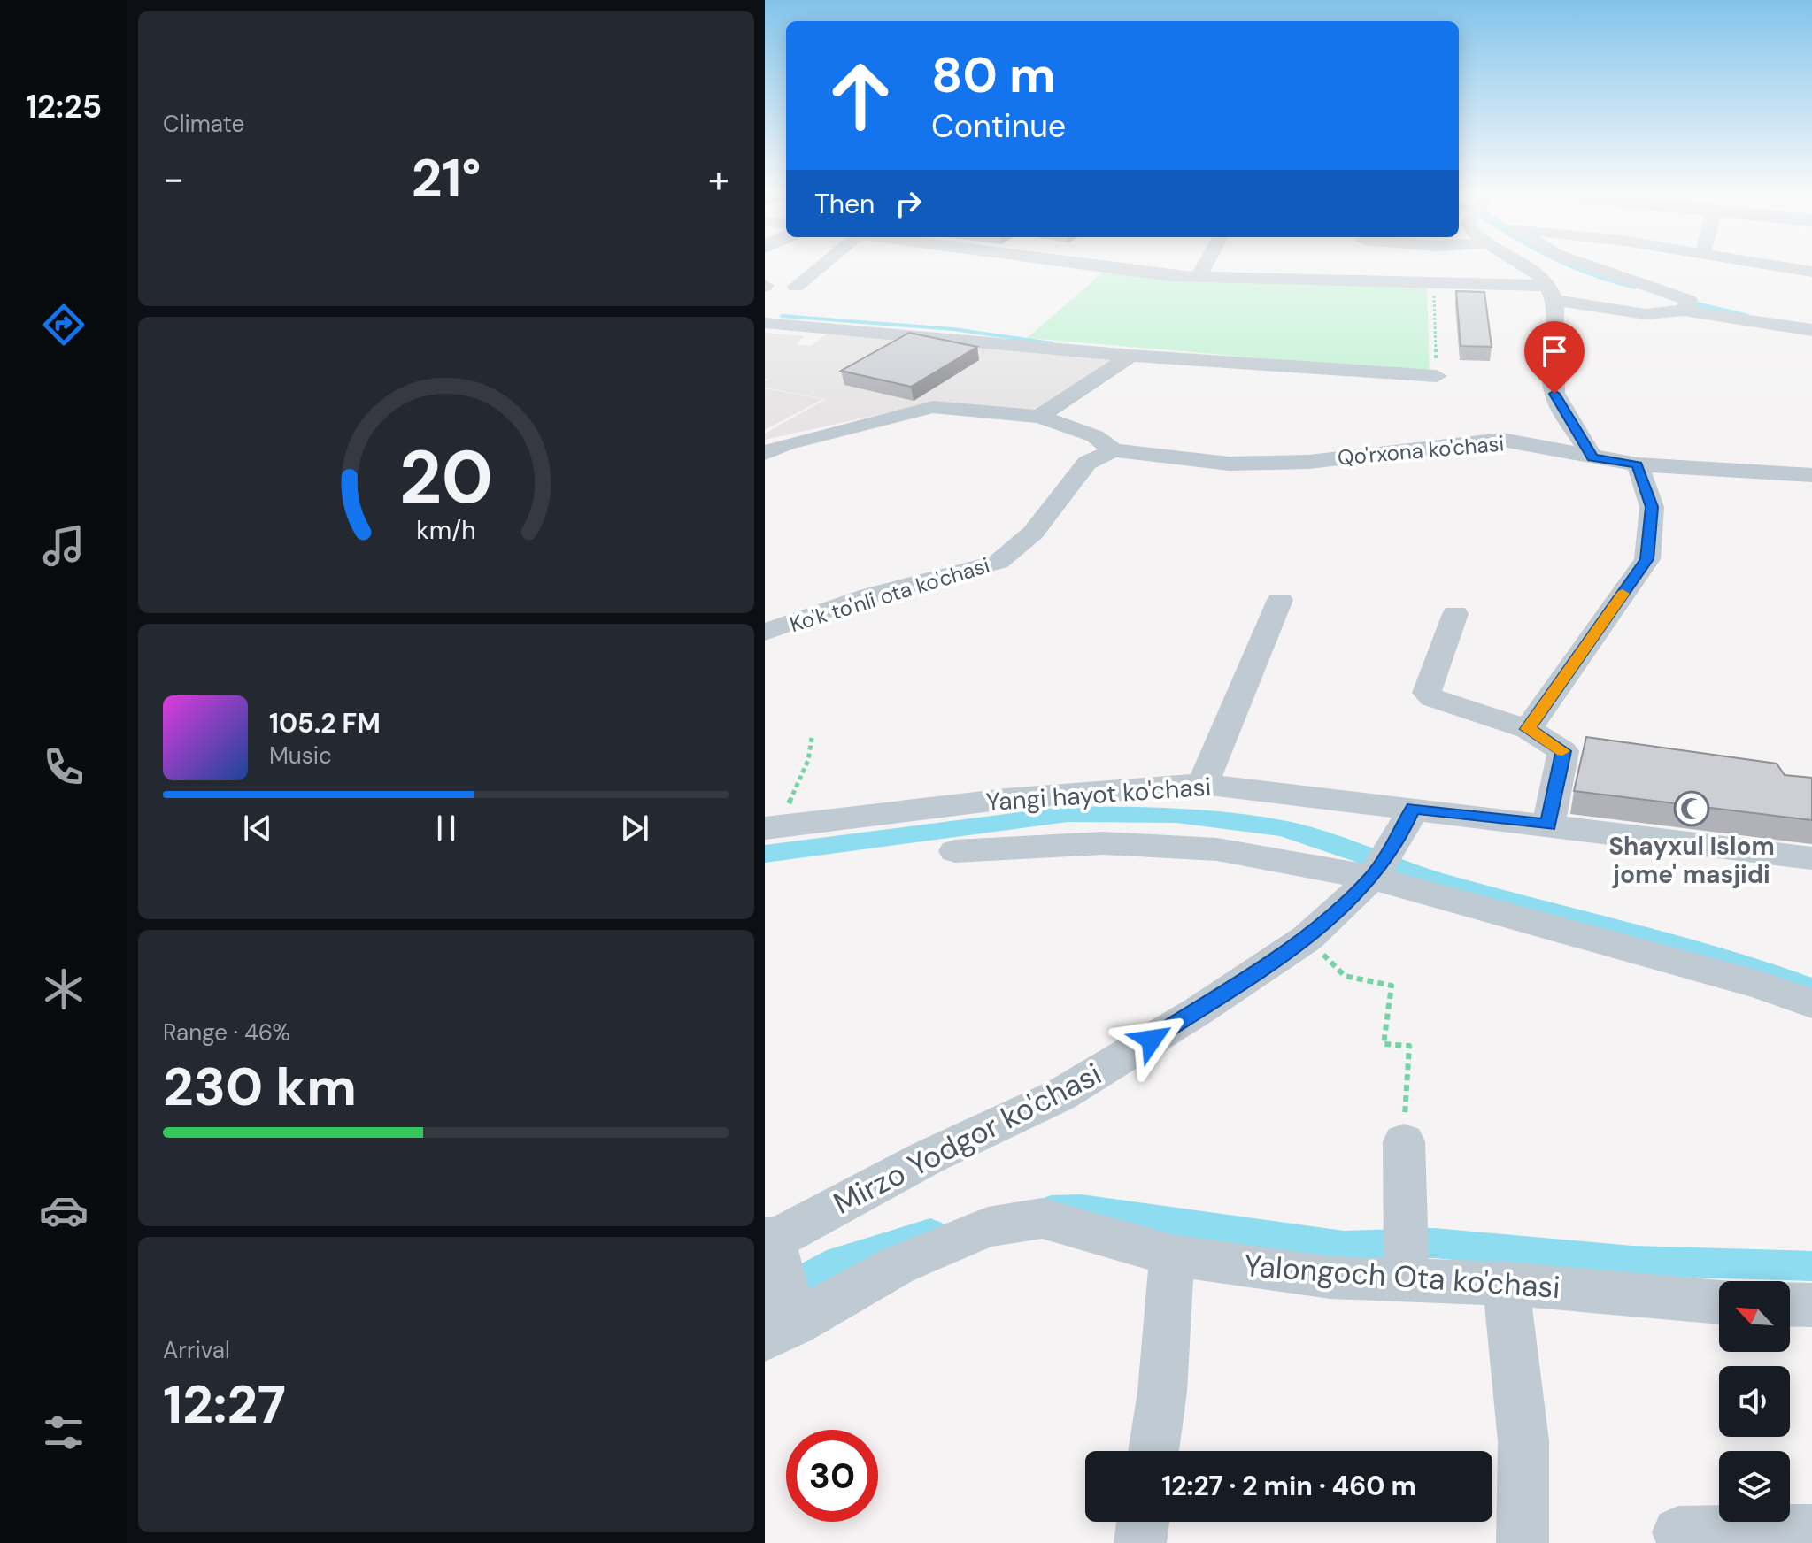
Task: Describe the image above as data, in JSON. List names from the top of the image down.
{
  "streets": {
    "street": [
      "Qo'rxona ko'chasi",
      "Ko'k to'nli ota ko'chasi",
      "Yangi hayot ko'chasi",
      "Mirzo Yodgor ko'chasi",
      "Yalongoch Ota ko'chasi"
    ]
  },
  "crossings": [
    ["Qo'rxona ko'chasi", "Ko'k to'nli ota ko'chasi"],
    ["Yangi hayot ko'chasi", "Mirzo Yodgor ko'chasi"]
  ],
  "places": {
    "mosque": ["Shayxul Islom jome' masjidi"]
  },
  "north": "top left",
  "page": {
    "tabs": "12:25",
    "tile": [
      "Climate",
      ["Range · 46%", "230 km"],
      ["Arrival", "12:27"]
    ],
    "turn": ["80 m", "Continue"],
    "heat": ["−", "21°", "+"],
    "then": "Then",
    "song": ["105.2 FM", "Music"],
    "limit": "30",
    "trip": "12:27 · 2 min · 460 m",
    "gauge": ["20", "km/h"]
  }
}
